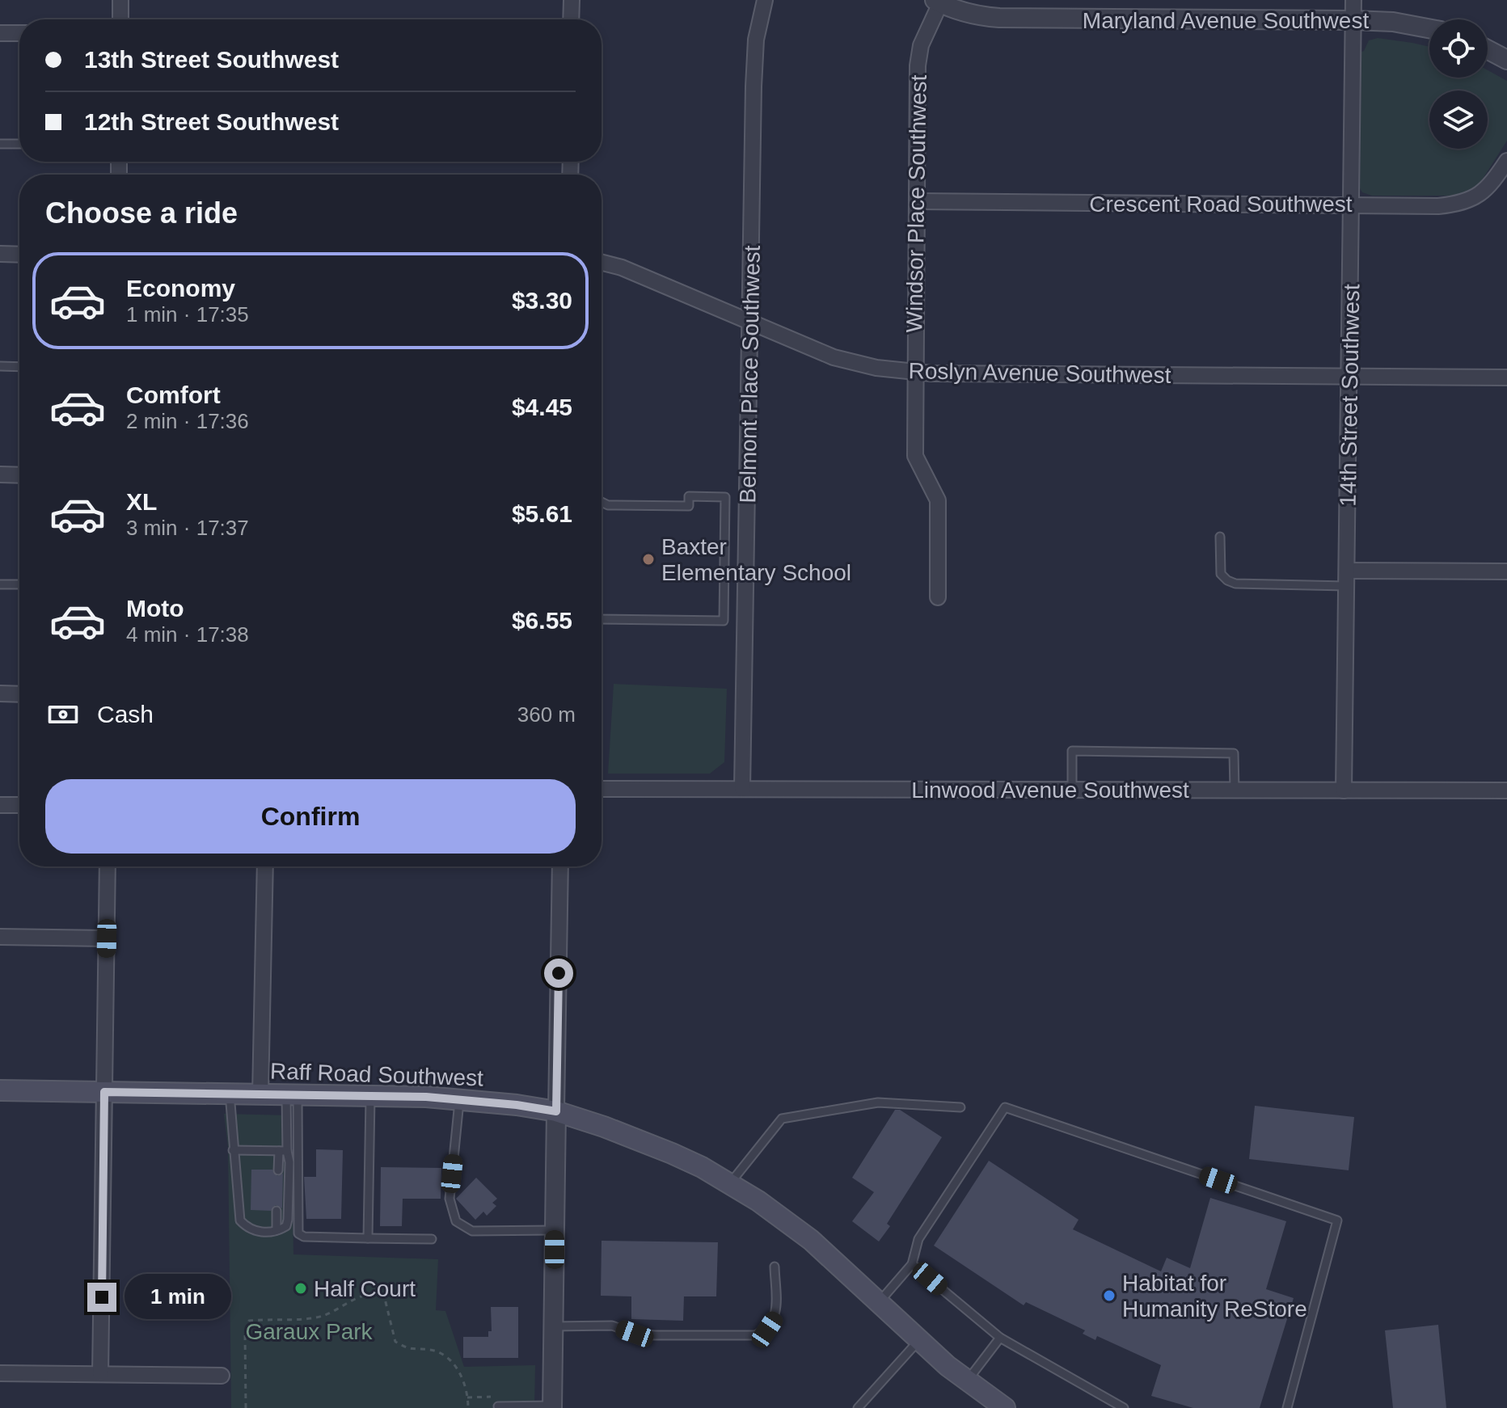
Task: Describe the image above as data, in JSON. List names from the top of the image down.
{
  "streets": {
    "main road": ["Raff Road Southwest"],
    "street": [
      "Maryland Avenue Southwest",
      "Windsor Place Southwest",
      "Crescent Road Southwest",
      "Roslyn Avenue Southwest",
      "Belmont Place Southwest",
      "14th Street Southwest",
      "Linwood Avenue Southwest"
    ]
  },
  "crossings": [
    ["Maryland Avenue Southwest", "Windsor Place Southwest"],
    ["Maryland Avenue Southwest", "14th Street Southwest"],
    ["Windsor Place Southwest", "Crescent Road Southwest"],
    ["Windsor Place Southwest", "Roslyn Avenue Southwest"],
    ["Crescent Road Southwest", "14th Street Southwest"],
    ["Roslyn Avenue Southwest", "Belmont Place Southwest"],
    ["Roslyn Avenue Southwest", "14th Street Southwest"],
    ["Belmont Place Southwest", "Linwood Avenue Southwest"],
    ["14th Street Southwest", "Linwood Avenue Southwest"]
  ],
  "parks": ["Garaux Park"],
  "places": ["Baxter Elementary School", "Half Court", "Habitat for Humanity ReStore"],
  "page": {
    "banner": ["13th Street Southwest", "12th Street Southwest"],
    "heading": "Choose a ride",
    "list": [
      {
        "name": "Economy",
        "note": "1 min · 17:35",
        "value": "$3.30"
      },
      {
        "name": "Comfort",
        "note": "2 min · 17:36",
        "value": "$4.45"
      },
      {
        "name": "XL",
        "note": "3 min · 17:37",
        "value": "$5.61"
      },
      {
        "name": "Moto",
        "note": "4 min · 17:38",
        "value": "$6.55"
      }
    ],
    "pay": ["Cash", "360 m"],
    "buttons": "Confirm",
    "bubble": "1 min"
  }
}
